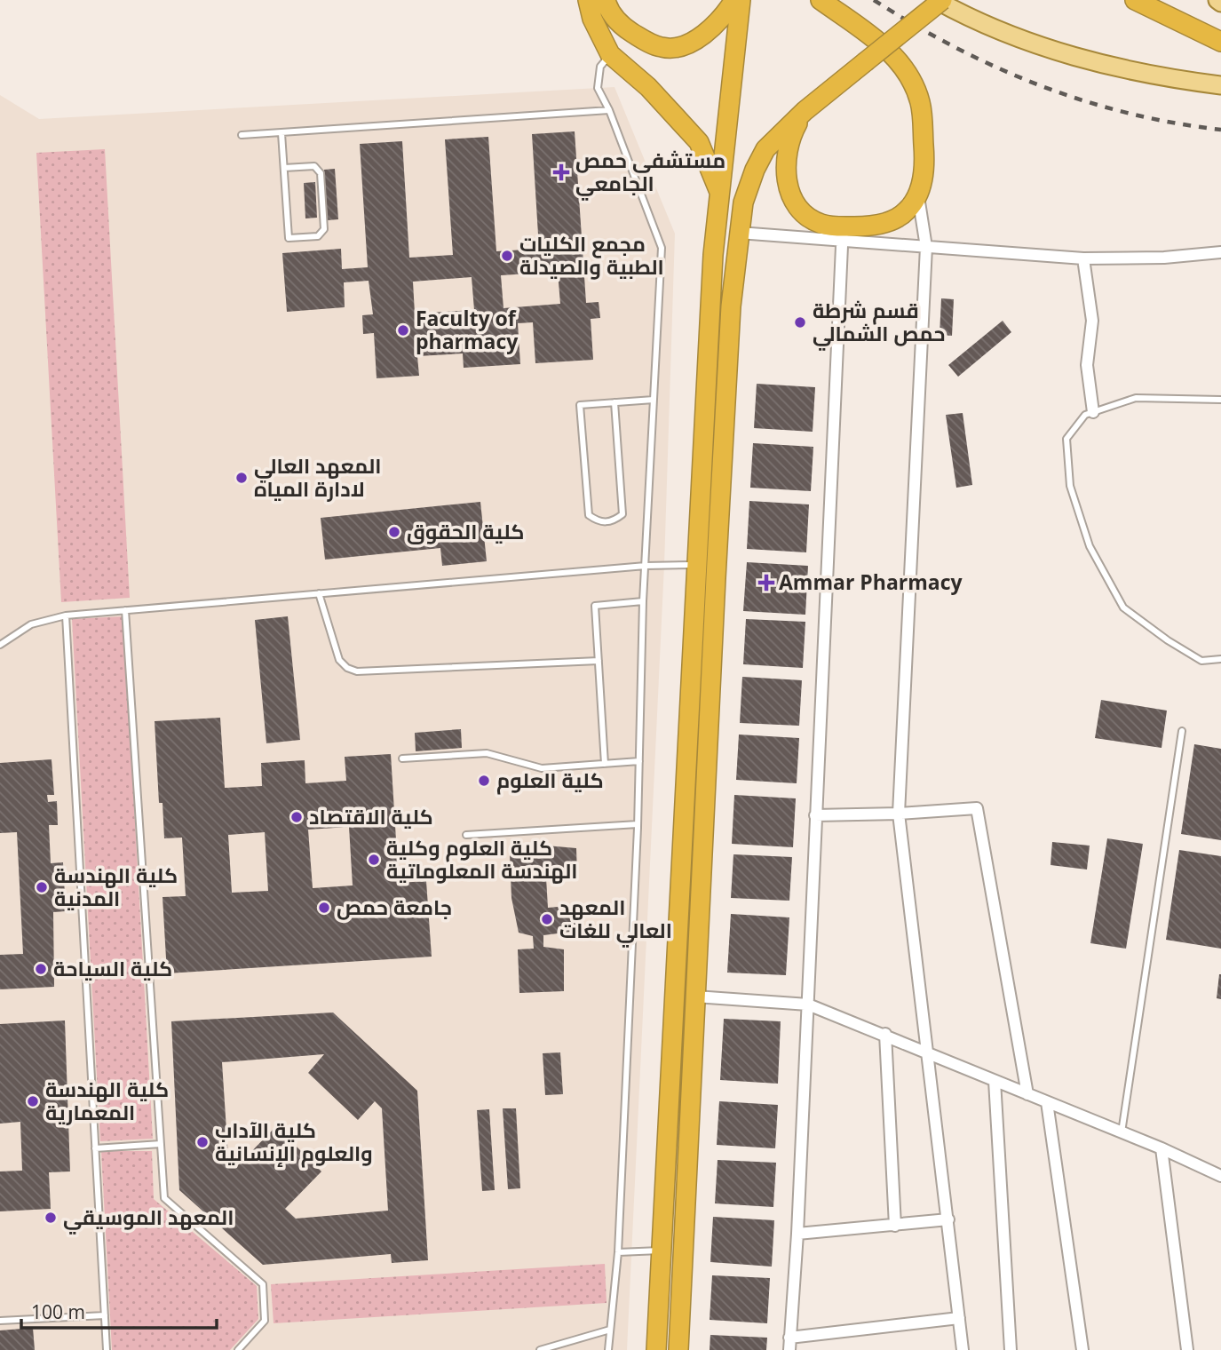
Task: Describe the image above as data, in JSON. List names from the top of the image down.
{
  "places": {
    "health": ["مستشفى حمص الجامعي", "Ammar Pharmacy"],
    "other": [
      "مجمع الكليات الطبية والصيدلة",
      "قسم شرطة حمص الشمالي",
      "Faculty of pharmacy",
      "المعهد العالي لادارة المياه",
      "كلية الحقوق",
      "كلية العلوم",
      "كلية الاقتصاد",
      "كلية العلوم وكلية الهندسة المعلوماتية",
      "كلية الهندسة المدنية",
      "جامعة حمص",
      "المعهد العالي للغات",
      "كلية السياحة",
      "كلية الهندسة المعمارية",
      "كلية الآداب والعلوم الإنسانية",
      "المعهد الموسيقي"
    ]
  },
  "scale_bar": "100 m"
}
